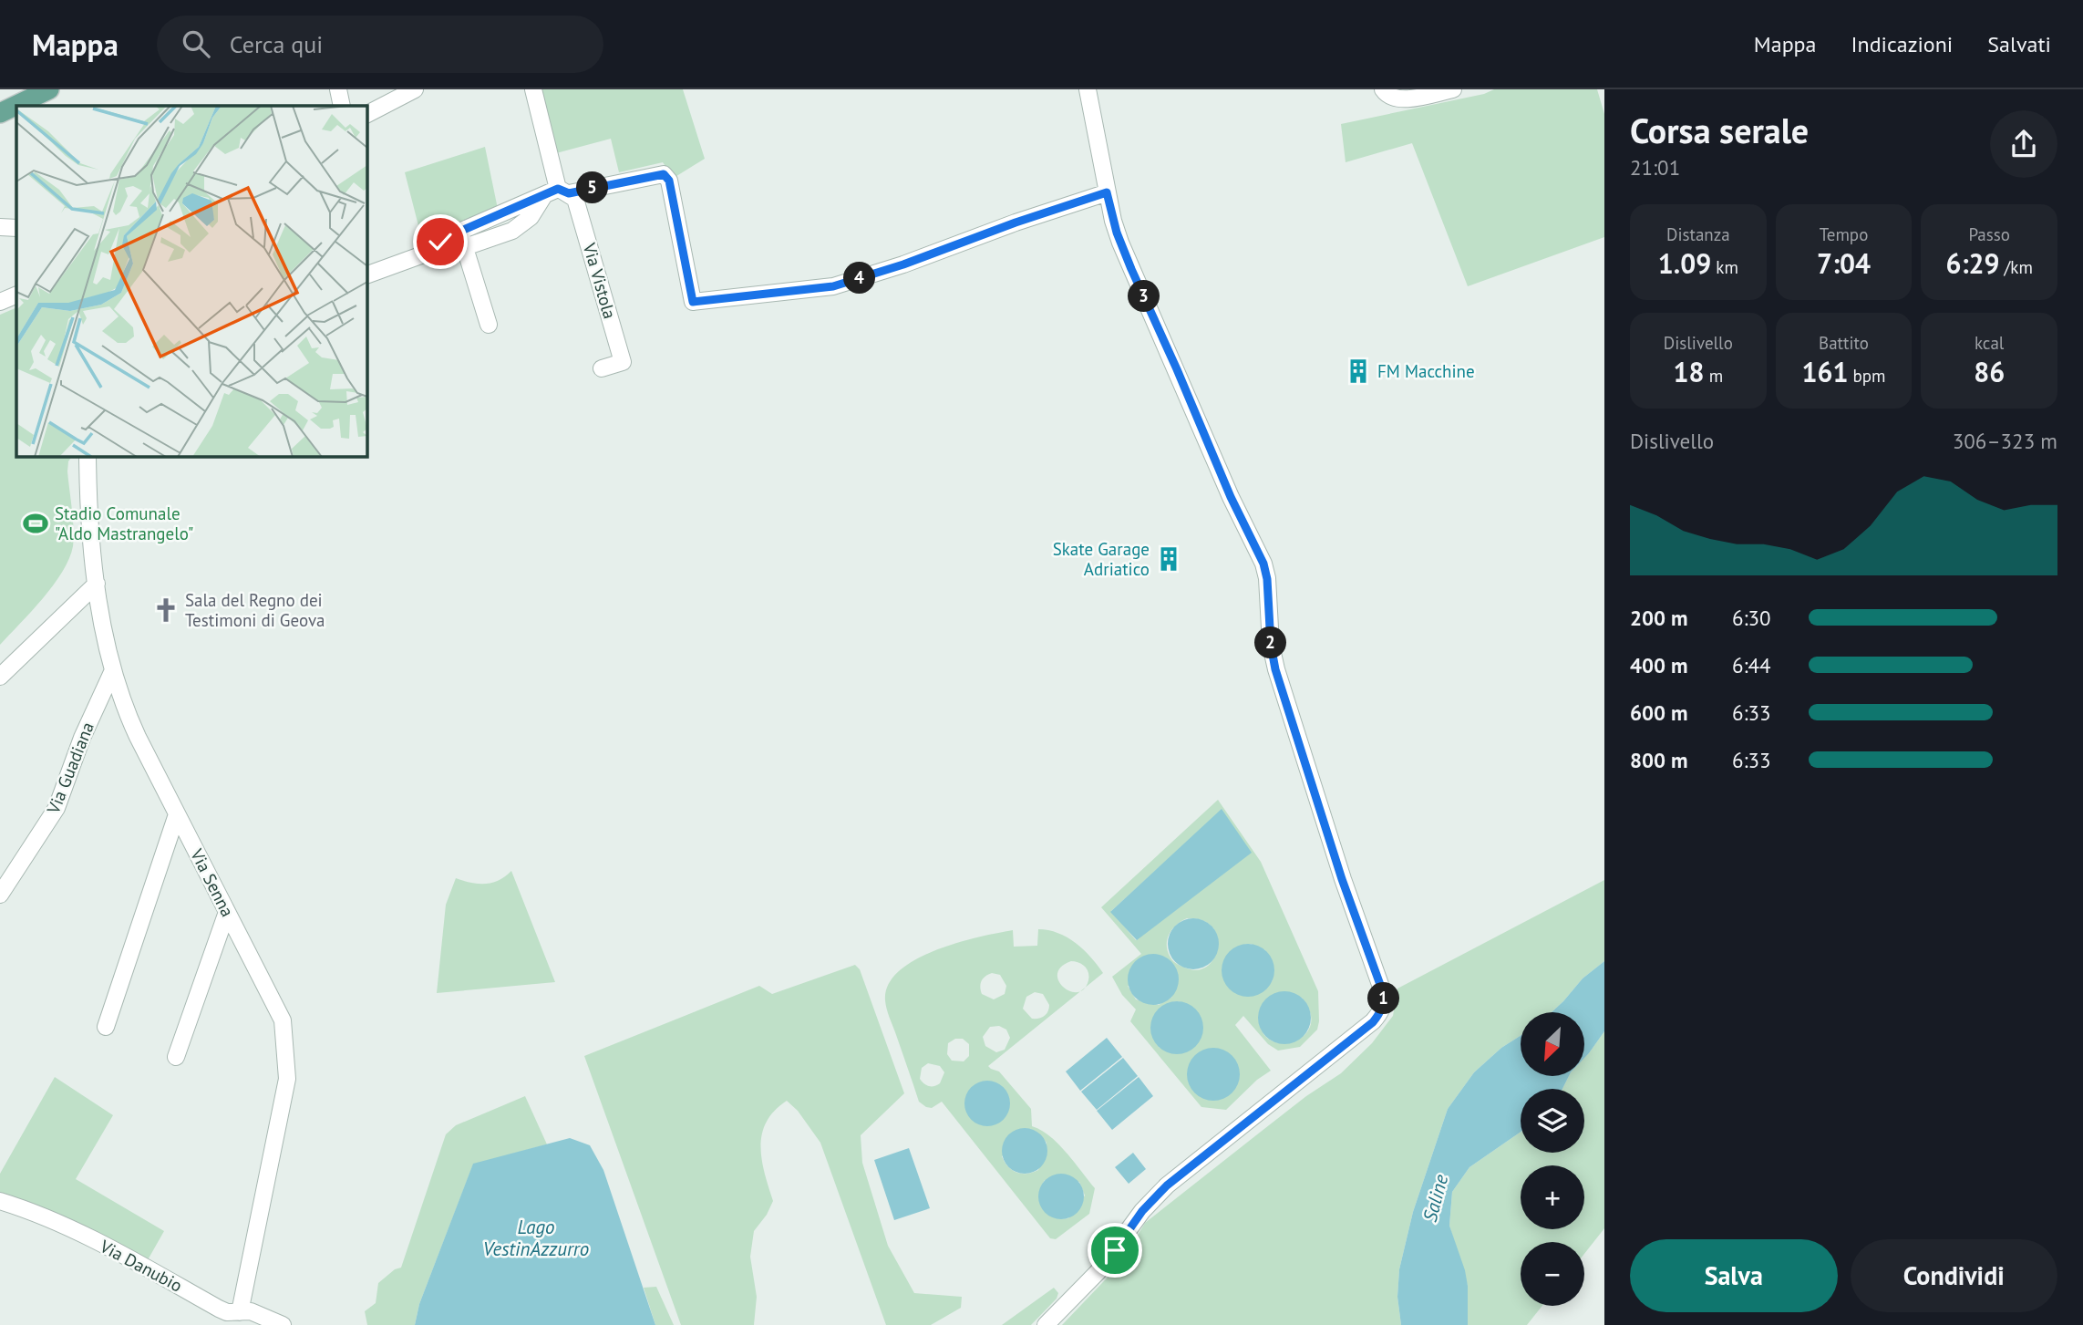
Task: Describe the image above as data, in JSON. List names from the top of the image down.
{
  "streets": {
    "street": [
      "Via Vistola",
      "Via Guadiana",
      "Via Senna",
      "Via Danubio"
    ]
  },
  "crossings": [
    ["Via Guadiana", "Via Senna"],
    ["Via Senna", "Via Danubio"]
  ],
  "water": ["Saline", "Lago VestinAzzurro"],
  "places": {
    "building": ["FM Macchine", "Skate Garage Adriatico"],
    "sports": ["Stadio Comunale \"Aldo Mastrangelo\""],
    "church": ["Sala del Regno dei Testimoni di Geova"]
  },
  "north": "bottom left",
  "page": {
    "header": "Mappa",
    "search": "Cerca qui",
    "nav": ["Mappa", "Indicazioni", "Salvati"],
    "heading": ["Corsa serale", "21:01"],
    "pins": [
      "5",
      "4",
      "3",
      "2",
      "1"
    ],
    "stats": [
      ["Distanza", "1.09 km"],
      ["Tempo", "7:04"],
      ["Passo", "6:29 /km"],
      ["Dislivello", "18 m"],
      ["Battito", "161 bpm"],
      ["kcal", "86"]
    ],
    "chart": ["Dislivello", "306–323 m"],
    "list": [
      {
        "name": "200 m",
        "note": "6:30"
      },
      {
        "name": "400 m",
        "note": "6:44"
      },
      {
        "name": "600 m",
        "note": "6:33"
      },
      {
        "name": "800 m",
        "note": "6:33"
      }
    ],
    "map_buttons": ["+", "−"],
    "buttons": ["Salva", "Condividi"]
  }
}
